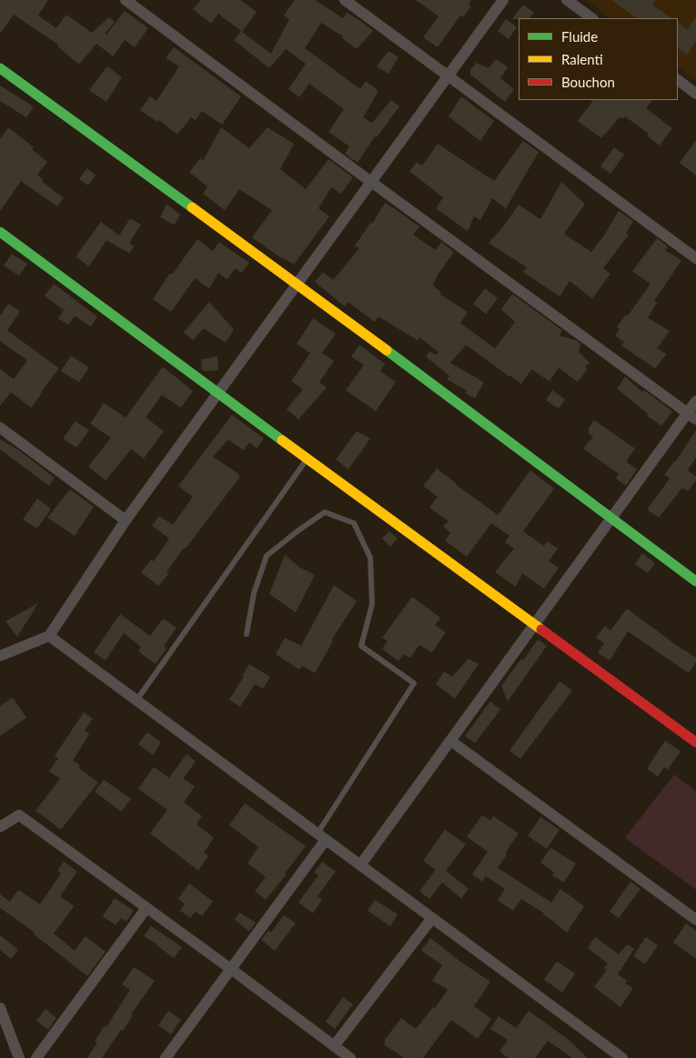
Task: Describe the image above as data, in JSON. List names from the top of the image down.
{
  "legend": ["Fluide", "Ralenti", "Bouchon"]
}
